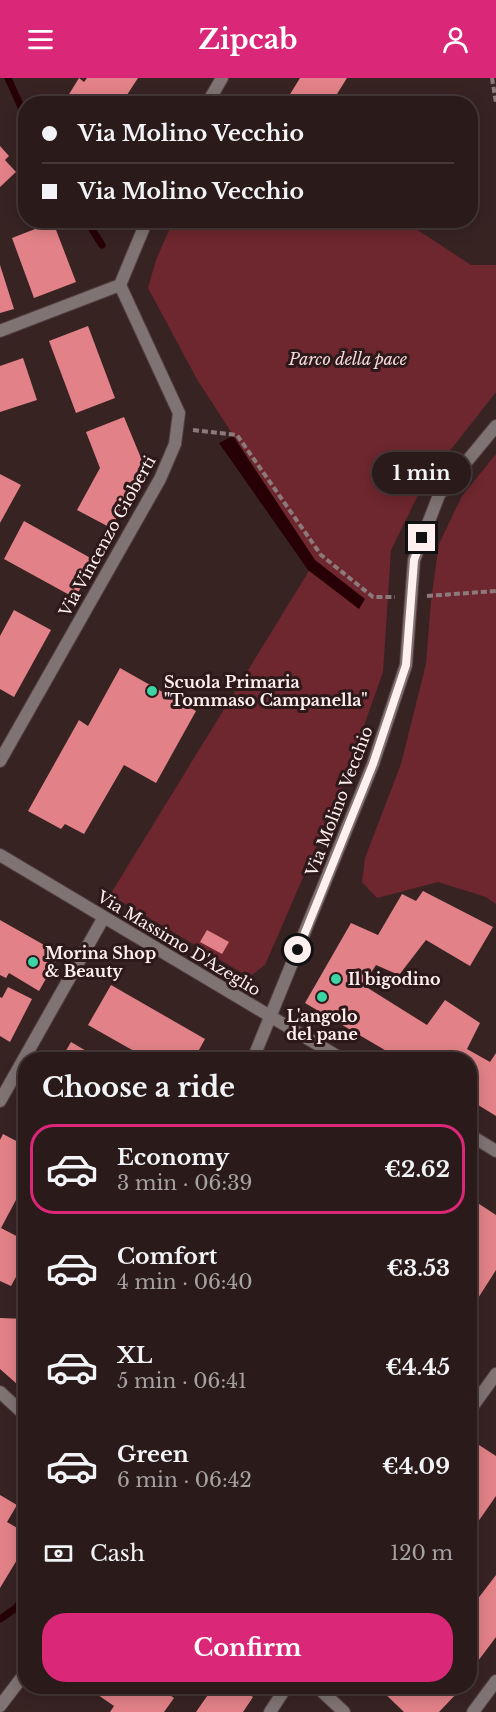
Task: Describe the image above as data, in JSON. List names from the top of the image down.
{
  "streets": {
    "street": ["Via Vincenzo Gioberti", "Via Molino Vecchio", "Via Massimo D'Azeglio"]
  },
  "crossings": [
    ["Via Molino Vecchio", "Via Massimo D'Azeglio"]
  ],
  "parks": ["Parco della pace"],
  "places": [
    "Scuola Primaria \"Tommaso Campanella\"",
    "Morina Shop & Beauty",
    "Il bigodino",
    "L'angolo del pane"
  ],
  "page": {
    "header": "Zipcab",
    "banner": ["Via Molino Vecchio", "Via Molino Vecchio"],
    "bubble": "1 min",
    "heading": "Choose a ride",
    "list": [
      {
        "name": "Economy",
        "note": "3 min · 06:39",
        "value": "€2.62"
      },
      {
        "name": "Comfort",
        "note": "4 min · 06:40",
        "value": "€3.53"
      },
      {
        "name": "XL",
        "note": "5 min · 06:41",
        "value": "€4.45"
      },
      {
        "name": "Green",
        "note": "6 min · 06:42",
        "value": "€4.09"
      }
    ],
    "pay": ["Cash", "120 m"],
    "buttons": "Confirm"
  }
}
